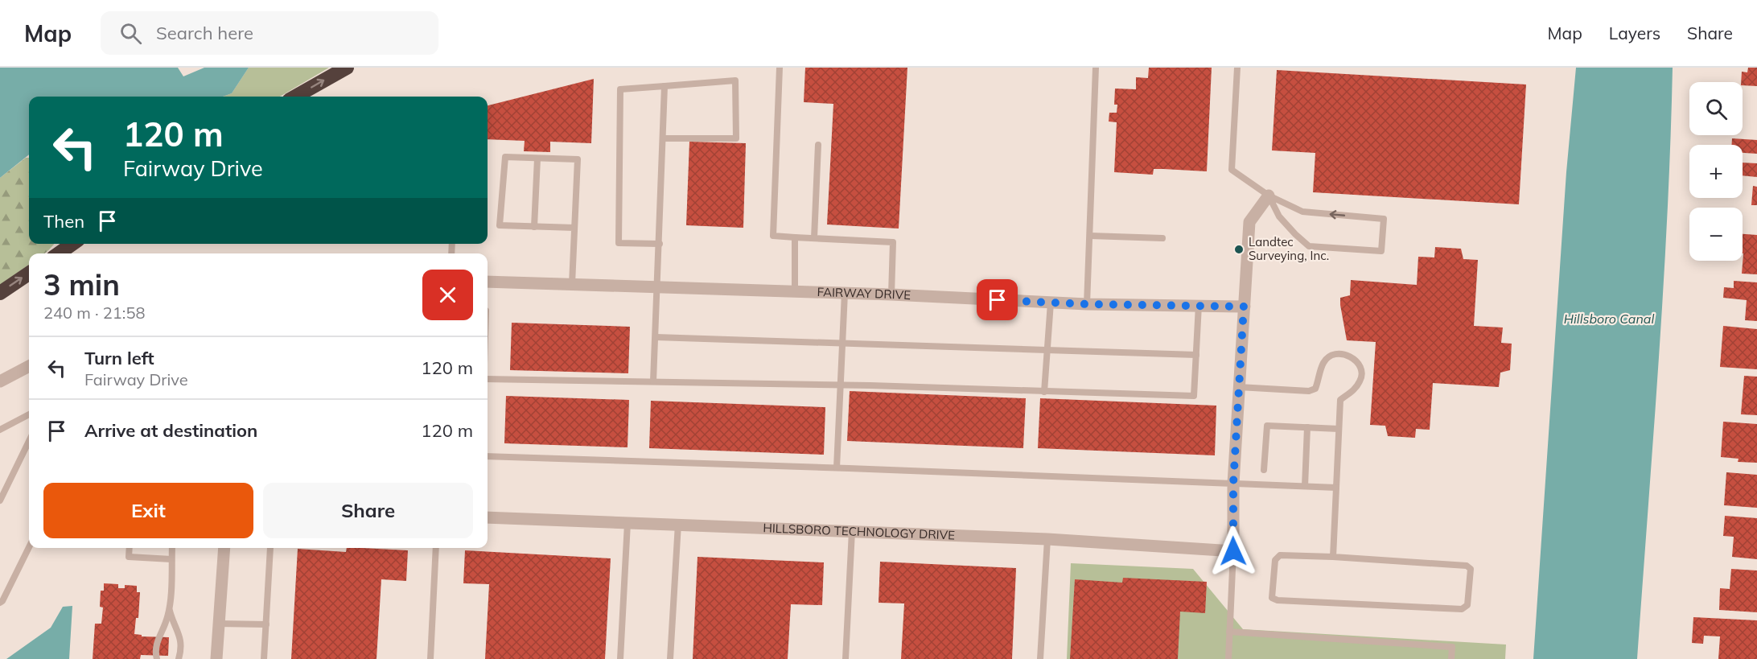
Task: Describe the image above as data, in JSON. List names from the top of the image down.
{
  "streets": {
    "street": ["FAIRWAY DRIVE", "HILLSBORO TECHNOLOGY DRIVE"]
  },
  "water": ["Hillsboro Canal"],
  "places": ["Landtec Surveying, Inc."],
  "page": {
    "header": "Map",
    "search": "Search here",
    "nav": ["Map", "Layers", "Share"],
    "map_buttons": ["+", "−"],
    "turn": ["120 m", "Fairway Drive"],
    "then": "Then",
    "heading": ["3 min", "240 m · 21:58"],
    "list": [
      {
        "name": "Turn left",
        "note": "Fairway Drive",
        "value": "120 m"
      },
      {
        "name": "Arrive at destination",
        "value": "120 m"
      }
    ],
    "buttons": ["Exit", "Share"]
  }
}
